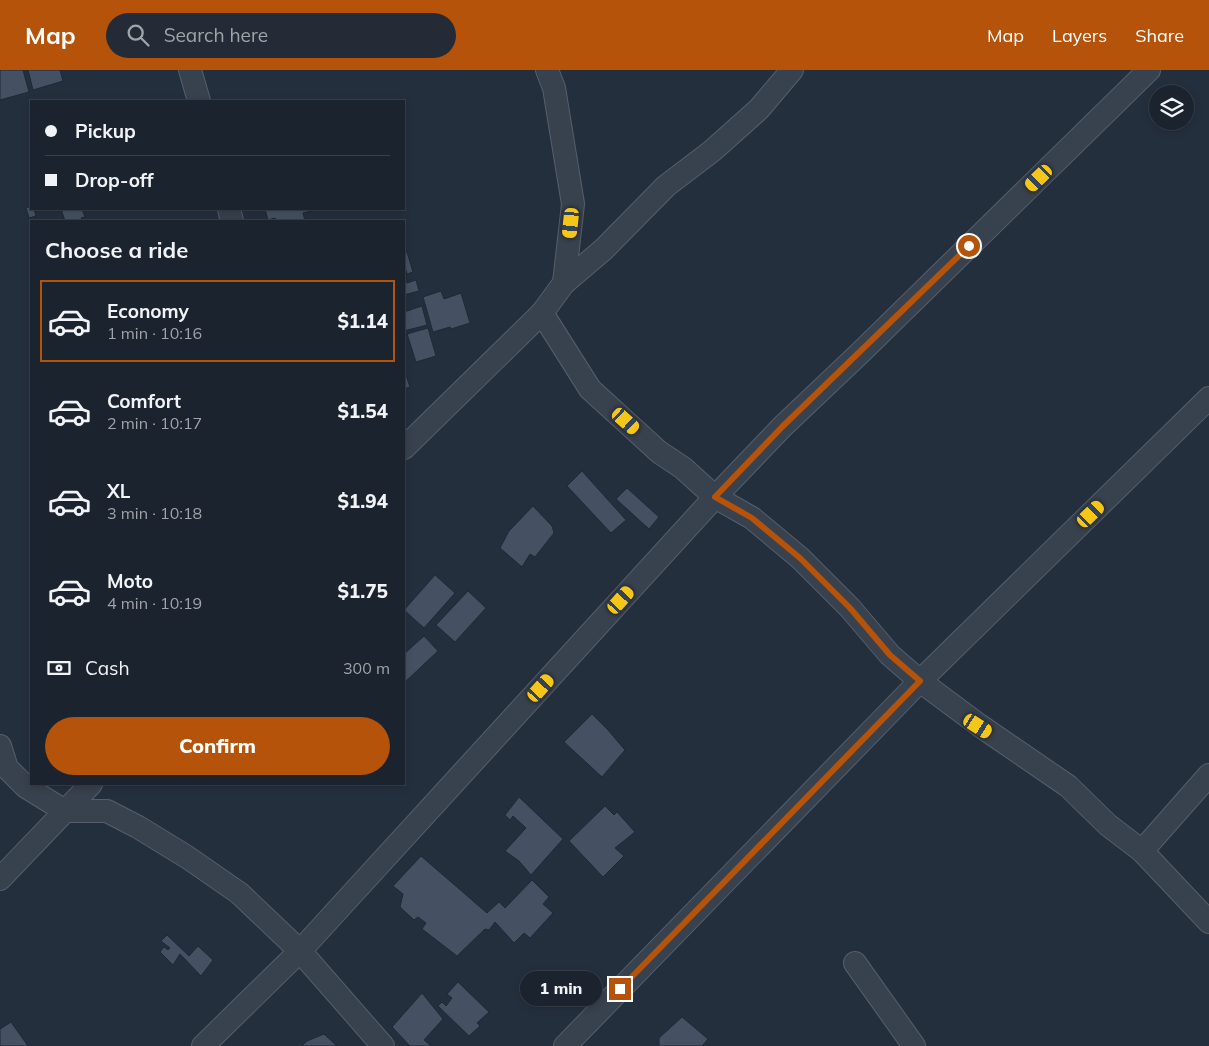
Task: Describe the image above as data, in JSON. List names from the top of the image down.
{
  "page": {
    "header": "Map",
    "search": "Search here",
    "nav": ["Map", "Layers", "Share"],
    "banner": ["Pickup", "Drop-off"],
    "heading": "Choose a ride",
    "list": [
      {
        "name": "Economy",
        "note": "1 min · 10:16",
        "value": "$1.14"
      },
      {
        "name": "Comfort",
        "note": "2 min · 10:17",
        "value": "$1.54"
      },
      {
        "name": "XL",
        "note": "3 min · 10:18",
        "value": "$1.94"
      },
      {
        "name": "Moto",
        "note": "4 min · 10:19",
        "value": "$1.75"
      }
    ],
    "pay": ["Cash", "300 m"],
    "buttons": "Confirm",
    "bubble": "1 min"
  }
}
